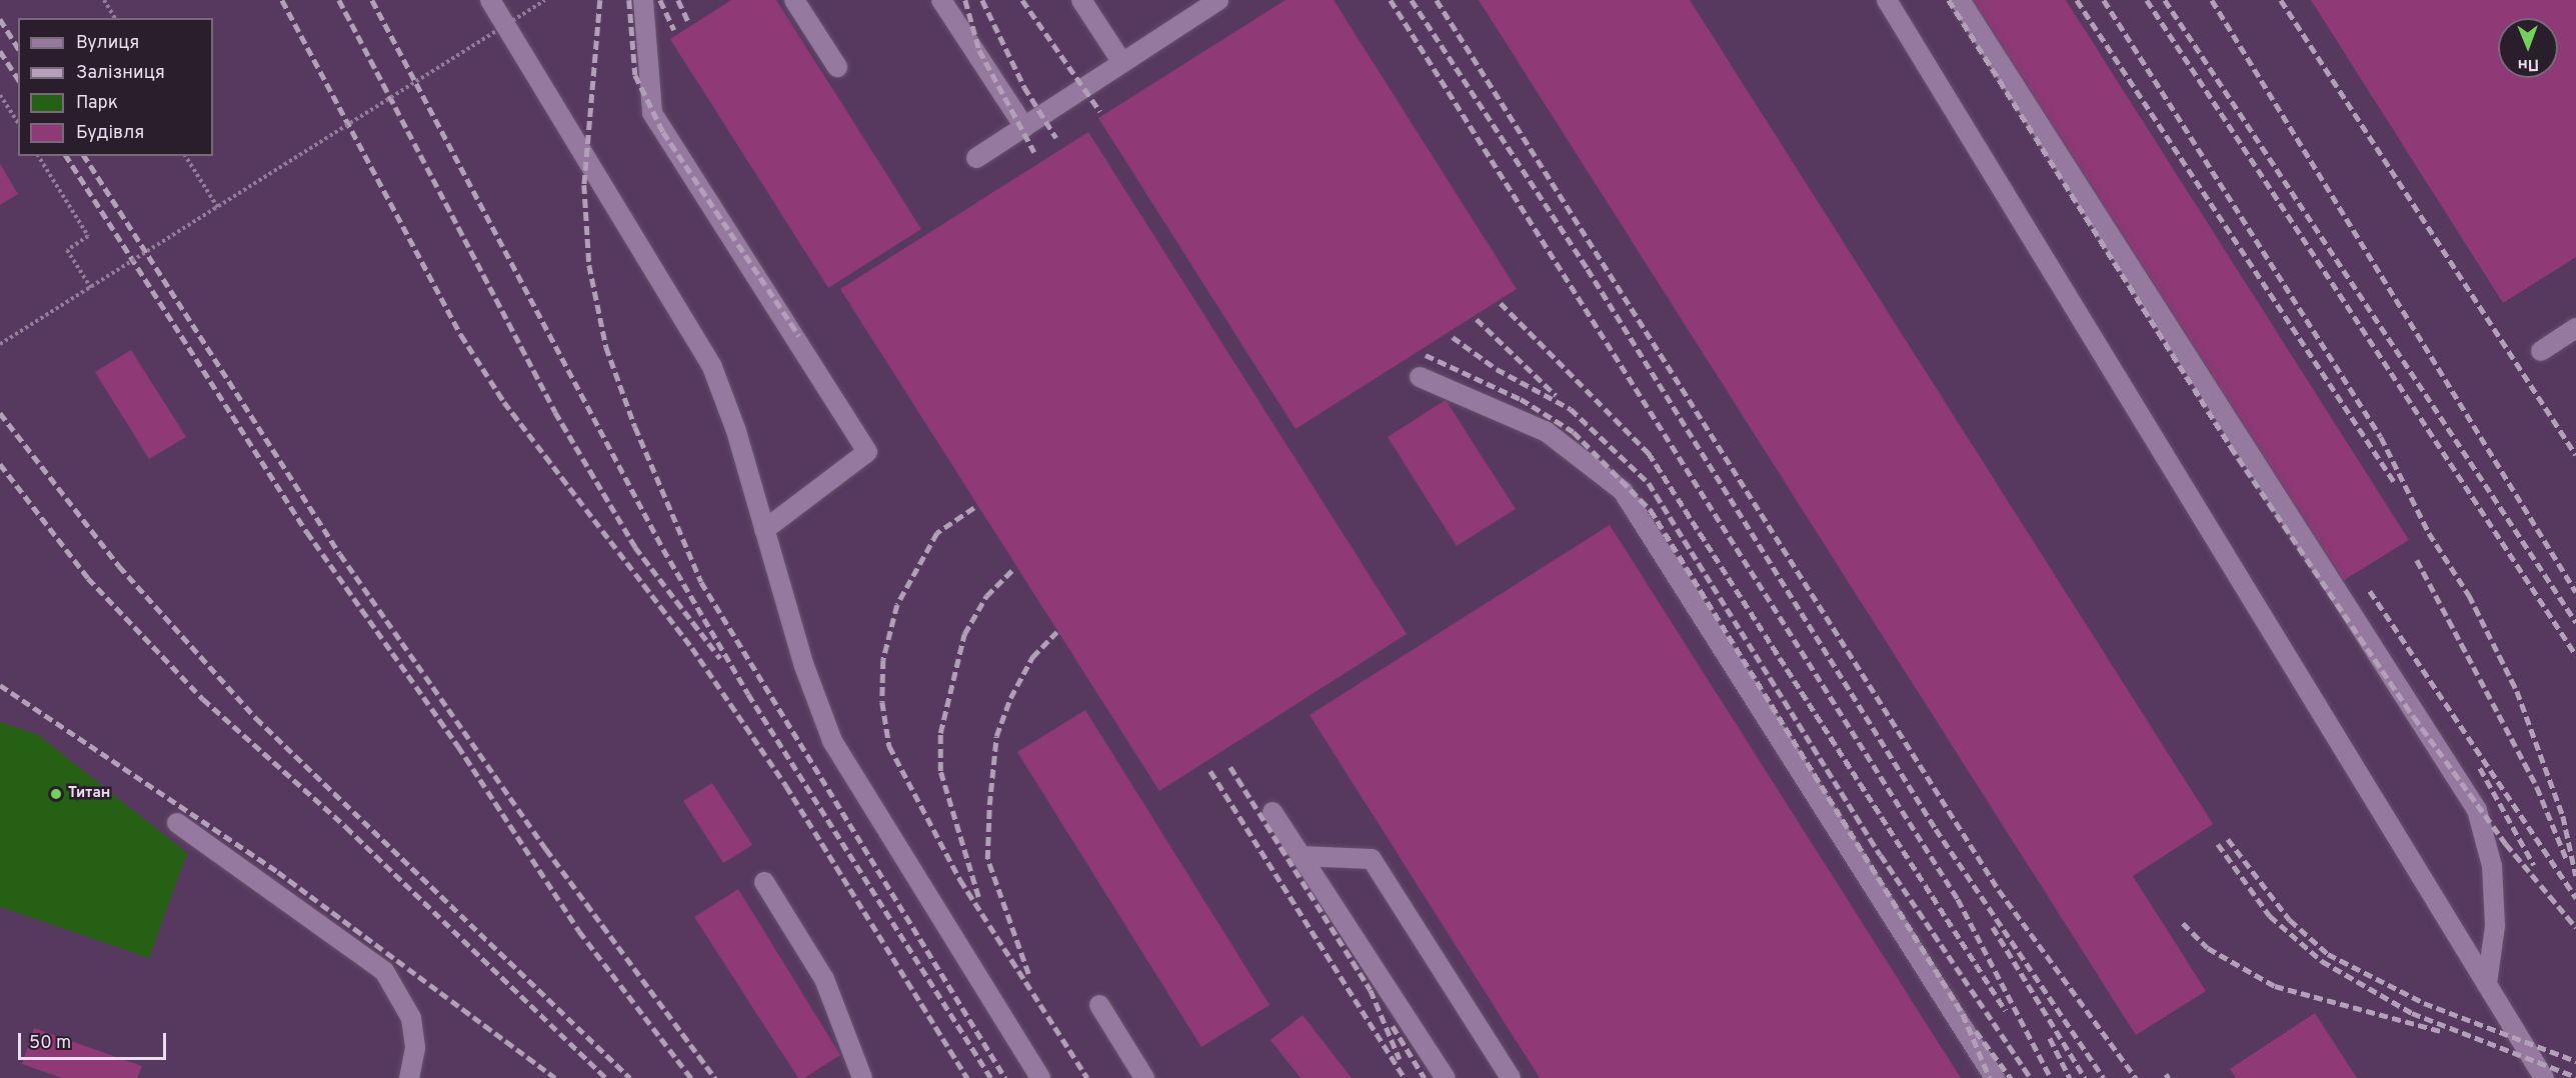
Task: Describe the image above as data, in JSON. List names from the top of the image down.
{
  "places": ["Титан"],
  "legend": [
    "Вулиця",
    "Залізниця",
    "Парк",
    "Будівля"
  ],
  "scale_bar": "50 m",
  "north": "bottom"
}
